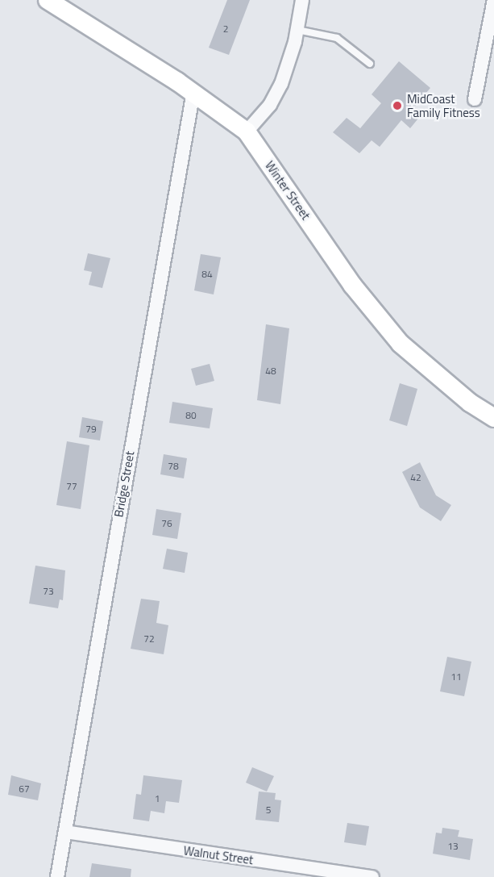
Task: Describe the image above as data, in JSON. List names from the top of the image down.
{
  "streets": {
    "street": ["Winter Street", "Bridge Street", "Walnut Street"]
  },
  "crossings": [
    ["Winter Street", "Bridge Street"],
    ["Bridge Street", "Walnut Street"]
  ],
  "places": ["MidCoast Family Fitness"],
  "house_numbers": [
    "2",
    "84",
    "48",
    "80",
    "79",
    "78",
    "42",
    "77",
    "76",
    "73",
    "72",
    "11",
    "67",
    "1",
    "5",
    "13"
  ]
}
